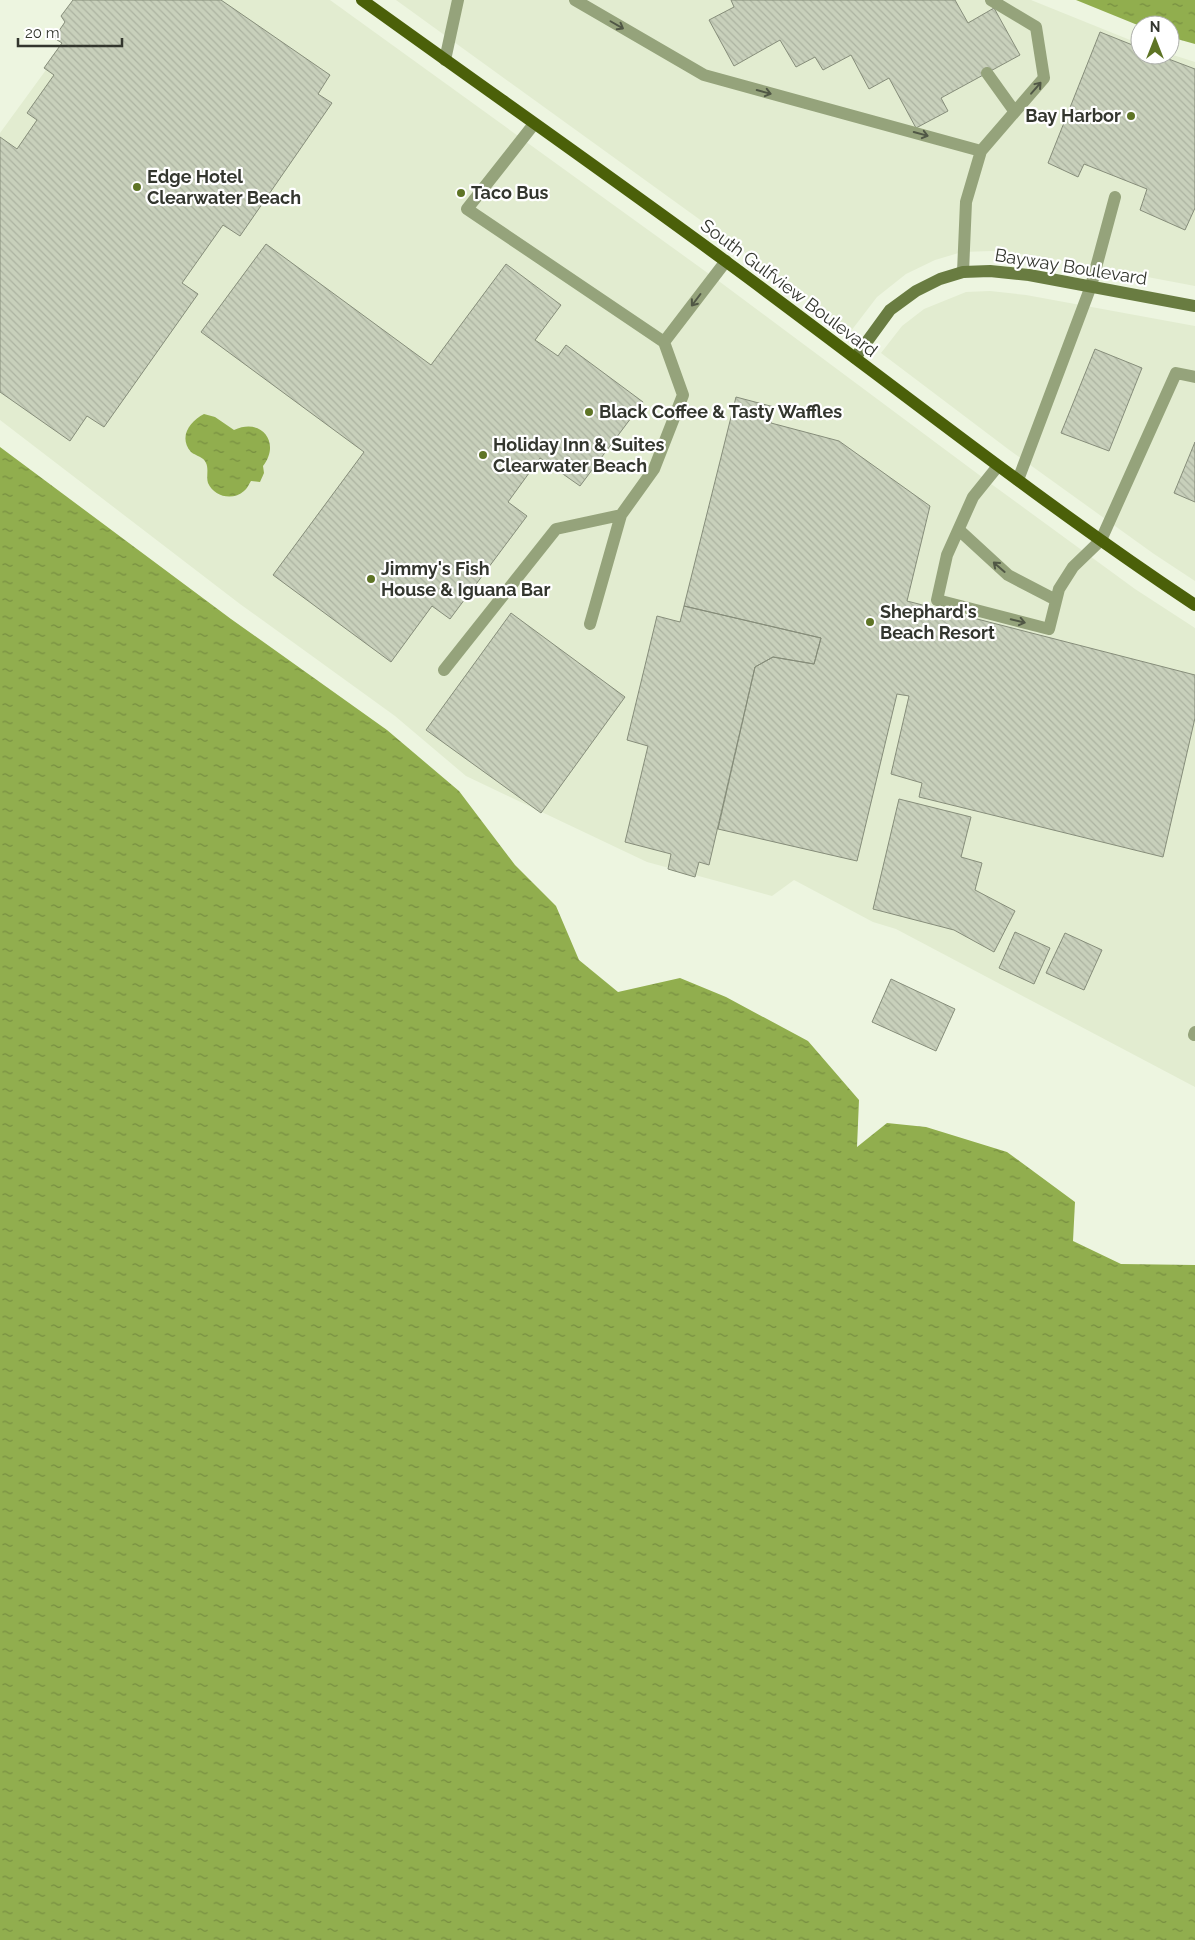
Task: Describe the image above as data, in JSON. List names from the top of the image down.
{
  "streets": {
    "main road": ["South Gulfview Boulevard"],
    "street": ["Bayway Boulevard"]
  },
  "crossings": [
    ["Bayway Boulevard", "South Gulfview Boulevard"]
  ],
  "places": [
    "Bay Harbor",
    "Edge Hotel Clearwater Beach",
    "Taco Bus",
    "Black Coffee & Tasty Waffles",
    "Holiday Inn & Suites Clearwater Beach",
    "Jimmy's Fish House & Iguana Bar",
    "Shephard's Beach Resort"
  ],
  "scale_bar": "20 m",
  "north": "top"
}
